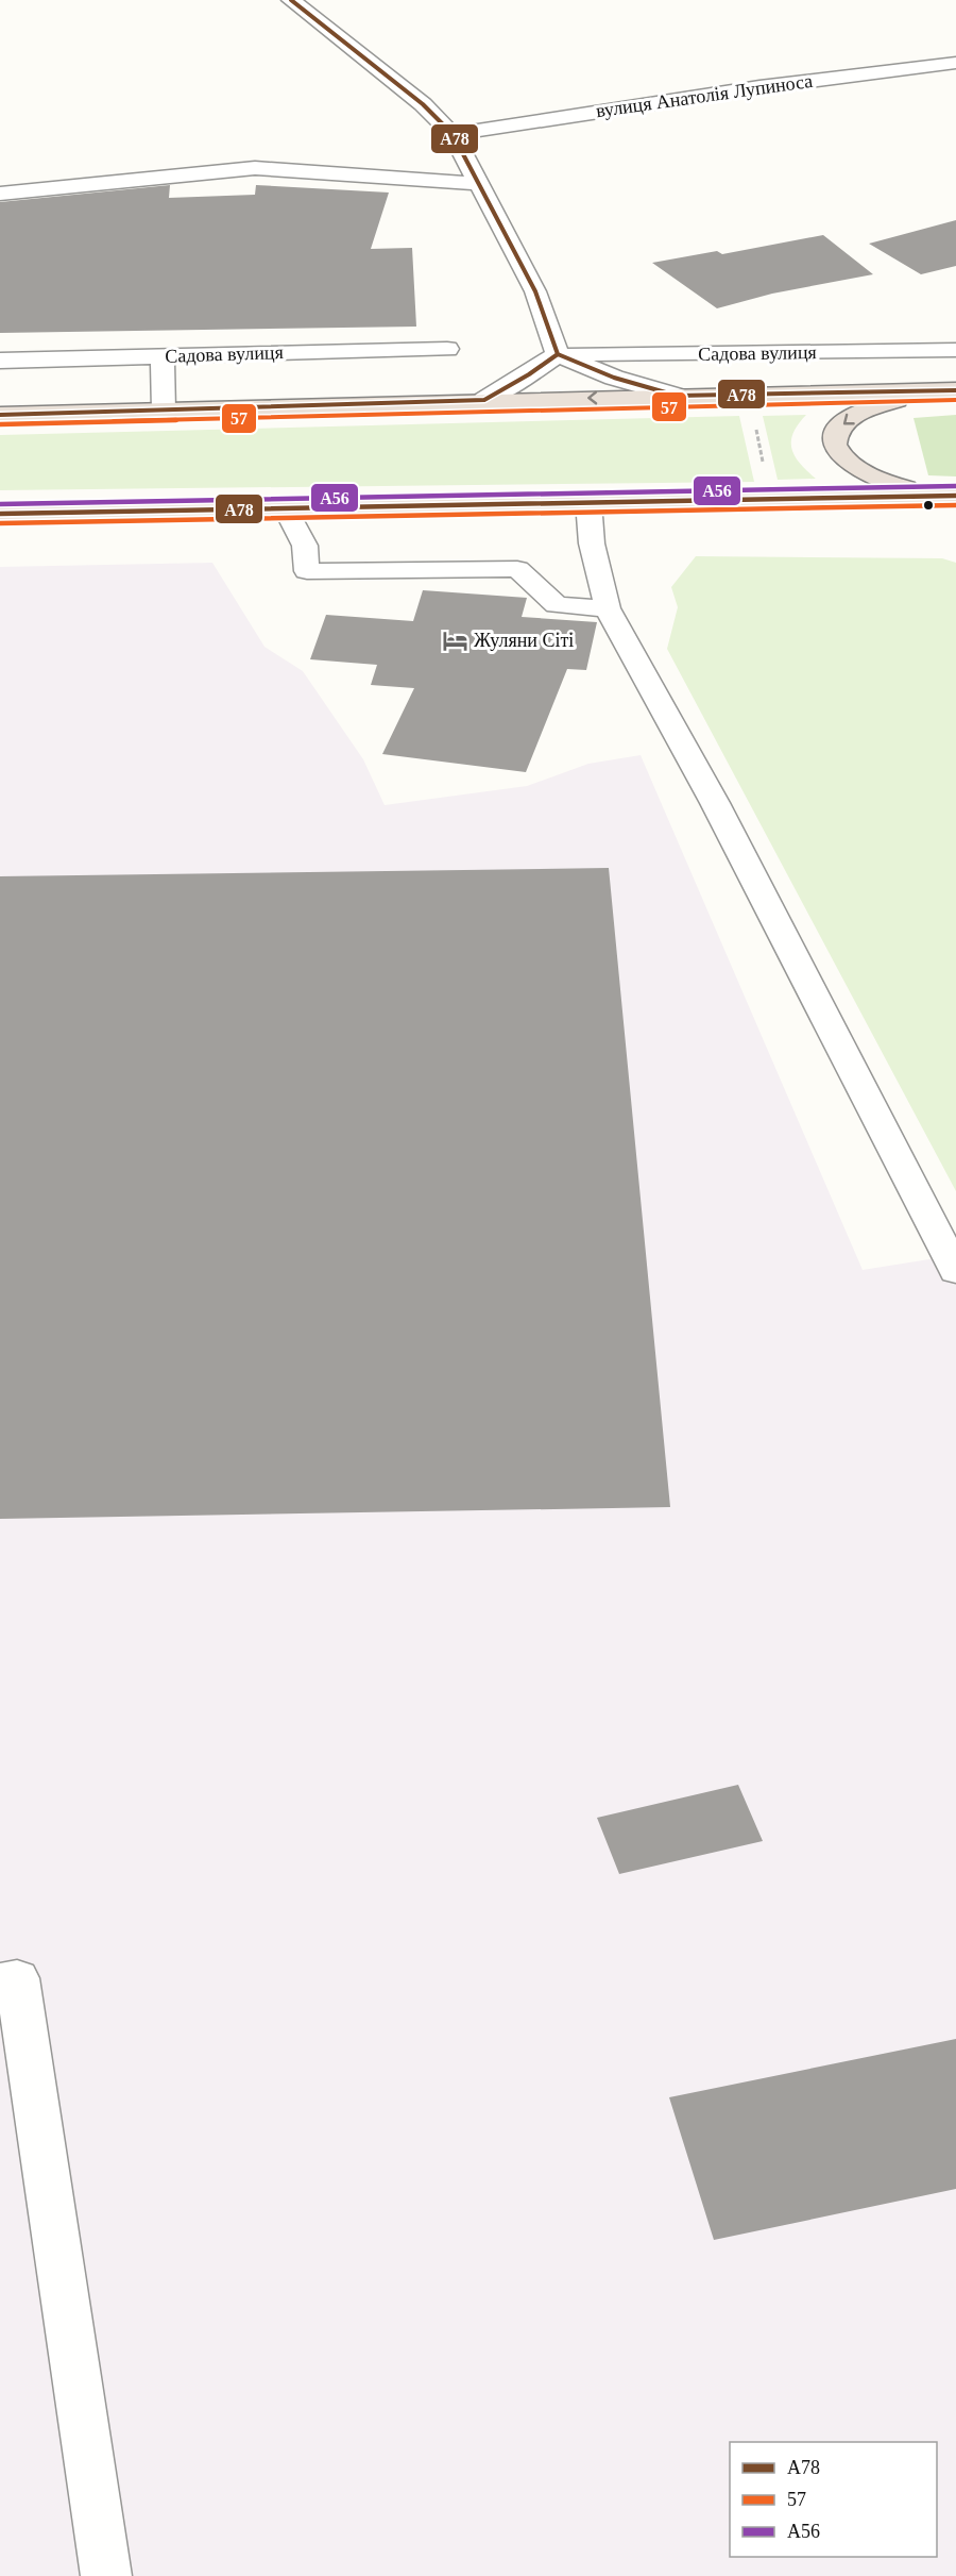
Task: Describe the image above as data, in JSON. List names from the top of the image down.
{
  "streets": {
    "street": ["вулиця Анатолія Лупиноса", "Садова вулиця"]
  },
  "places": {
    "hotel": ["Жуляни Сіті"]
  },
  "lines": ["transit line А78", "transit line 57", "transit line A56"],
  "legend": ["А78", "57", "A56"]
}
